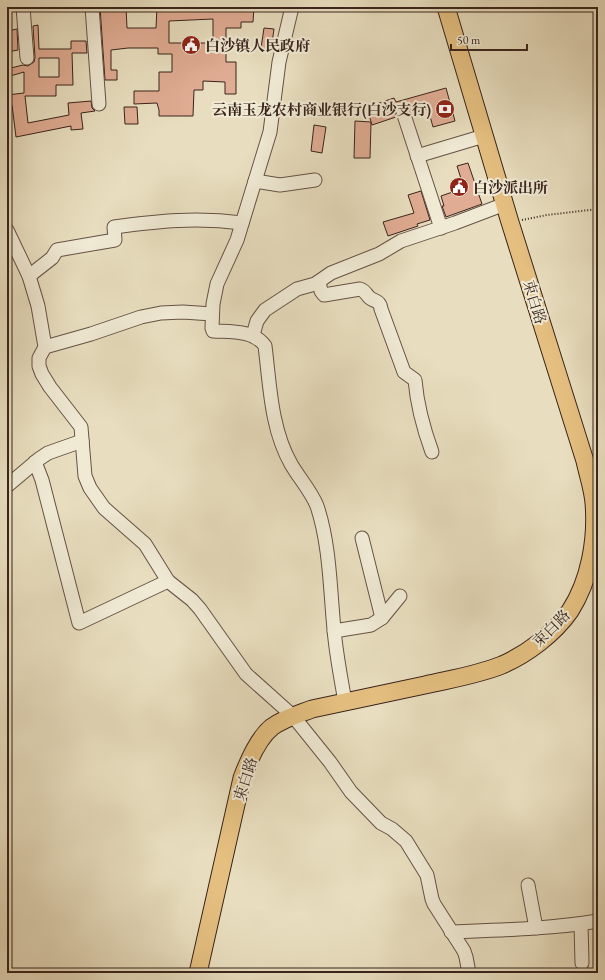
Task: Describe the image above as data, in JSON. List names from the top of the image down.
{
  "streets": {
    "main road": ["束白路"]
  },
  "places": {
    "public building": ["白沙镇人民政府", "白沙派出所"],
    "bank": ["云南玉龙农村商业银行(白沙支行)"]
  },
  "scale_bar": "50 m"
}
